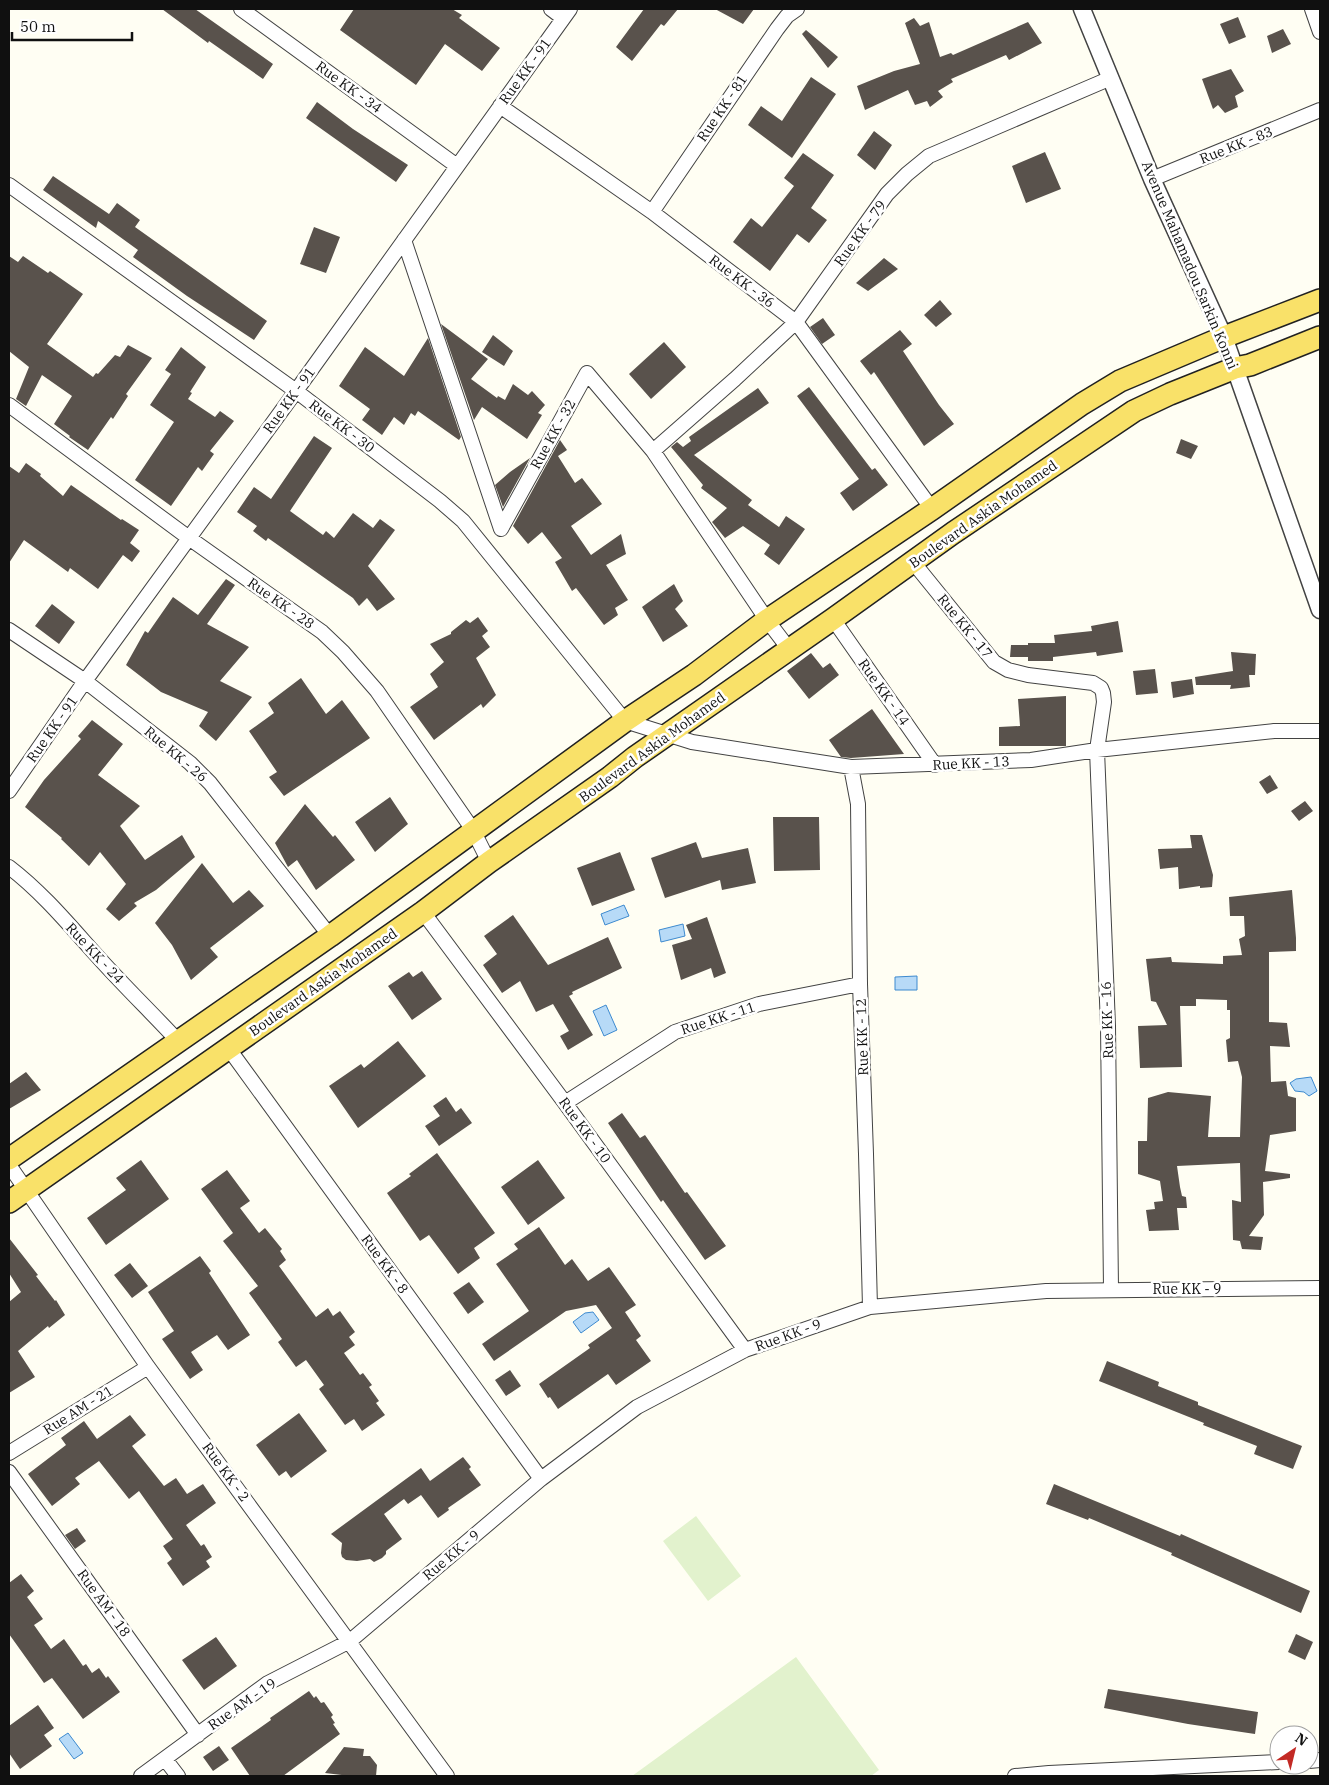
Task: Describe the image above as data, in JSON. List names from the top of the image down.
{
  "streets": {
    "main road": ["Boulevard Askia Mohamed"],
    "street": [
      "Rue KK - 91",
      "Rue KK - 34",
      "Rue KK - 81",
      "Rue KK - 83",
      "Rue KK - 79",
      "Avenue Mahamadou Sarkin Konni",
      "Rue KK - 36",
      "Rue KK - 30",
      "Rue KK - 32",
      "Rue KK - 28",
      "Rue KK - 17",
      "Rue KK - 14",
      "Rue KK - 26",
      "Rue KK - 13",
      "Rue KK - 24",
      "Rue KK - 11",
      "Rue KK - 16",
      "Rue KK - 12",
      "Rue KK - 10",
      "Rue KK - 8",
      "Rue KK - 9",
      "Rue AM - 21",
      "Rue KK - 2",
      "Rue AM - 18",
      "Rue AM - 19"
    ]
  },
  "crossings": [
    ["Rue KK - 91", "Rue KK - 34"],
    ["Rue KK - 91", "Rue KK - 36"],
    ["Rue KK - 91", "Rue KK - 30"],
    ["Rue KK - 91", "Rue KK - 32"],
    ["Rue KK - 91", "Rue KK - 28"],
    ["Rue KK - 91", "Rue KK - 26"],
    ["Rue KK - 81", "Rue KK - 36"],
    ["Rue KK - 83", "Avenue Mahamadou Sarkin Konni"],
    ["Rue KK - 79", "Avenue Mahamadou Sarkin Konni"],
    ["Rue KK - 79", "Rue KK - 36"],
    ["Rue KK - 79", "Rue KK - 32"],
    ["Avenue Mahamadou Sarkin Konni", "Boulevard Askia Mohamed"],
    ["Rue KK - 30", "Rue KK - 13"],
    ["Rue KK - 32", "Boulevard Askia Mohamed"],
    ["Boulevard Askia Mohamed", "Rue KK - 28"],
    ["Boulevard Askia Mohamed", "Rue KK - 17"],
    ["Boulevard Askia Mohamed", "Rue KK - 14"],
    ["Boulevard Askia Mohamed", "Rue KK - 13"],
    ["Boulevard Askia Mohamed", "Rue KK - 10"],
    ["Boulevard Askia Mohamed", "Rue KK - 8"],
    ["Boulevard Askia Mohamed", "Rue KK - 2"],
    ["Rue KK - 17", "Rue KK - 16"],
    ["Rue KK - 14", "Rue KK - 13"],
    ["Rue KK - 13", "Rue KK - 16"],
    ["Rue KK - 13", "Rue KK - 12"],
    ["Rue KK - 11", "Rue KK - 12"],
    ["Rue KK - 11", "Rue KK - 10"],
    ["Rue KK - 16", "Rue KK - 9"],
    ["Rue KK - 12", "Rue KK - 9"],
    ["Rue KK - 10", "Rue KK - 9"],
    ["Rue KK - 8", "Rue KK - 9"],
    ["Rue KK - 9", "Rue KK - 2"],
    ["Rue KK - 9", "Rue AM - 19"],
    ["Rue AM - 21", "Rue KK - 2"],
    ["Rue KK - 2", "Rue AM - 19"],
    ["Rue AM - 18", "Rue AM - 19"]
  ],
  "scale_bar": "50 m",
  "north": "top right"
}
